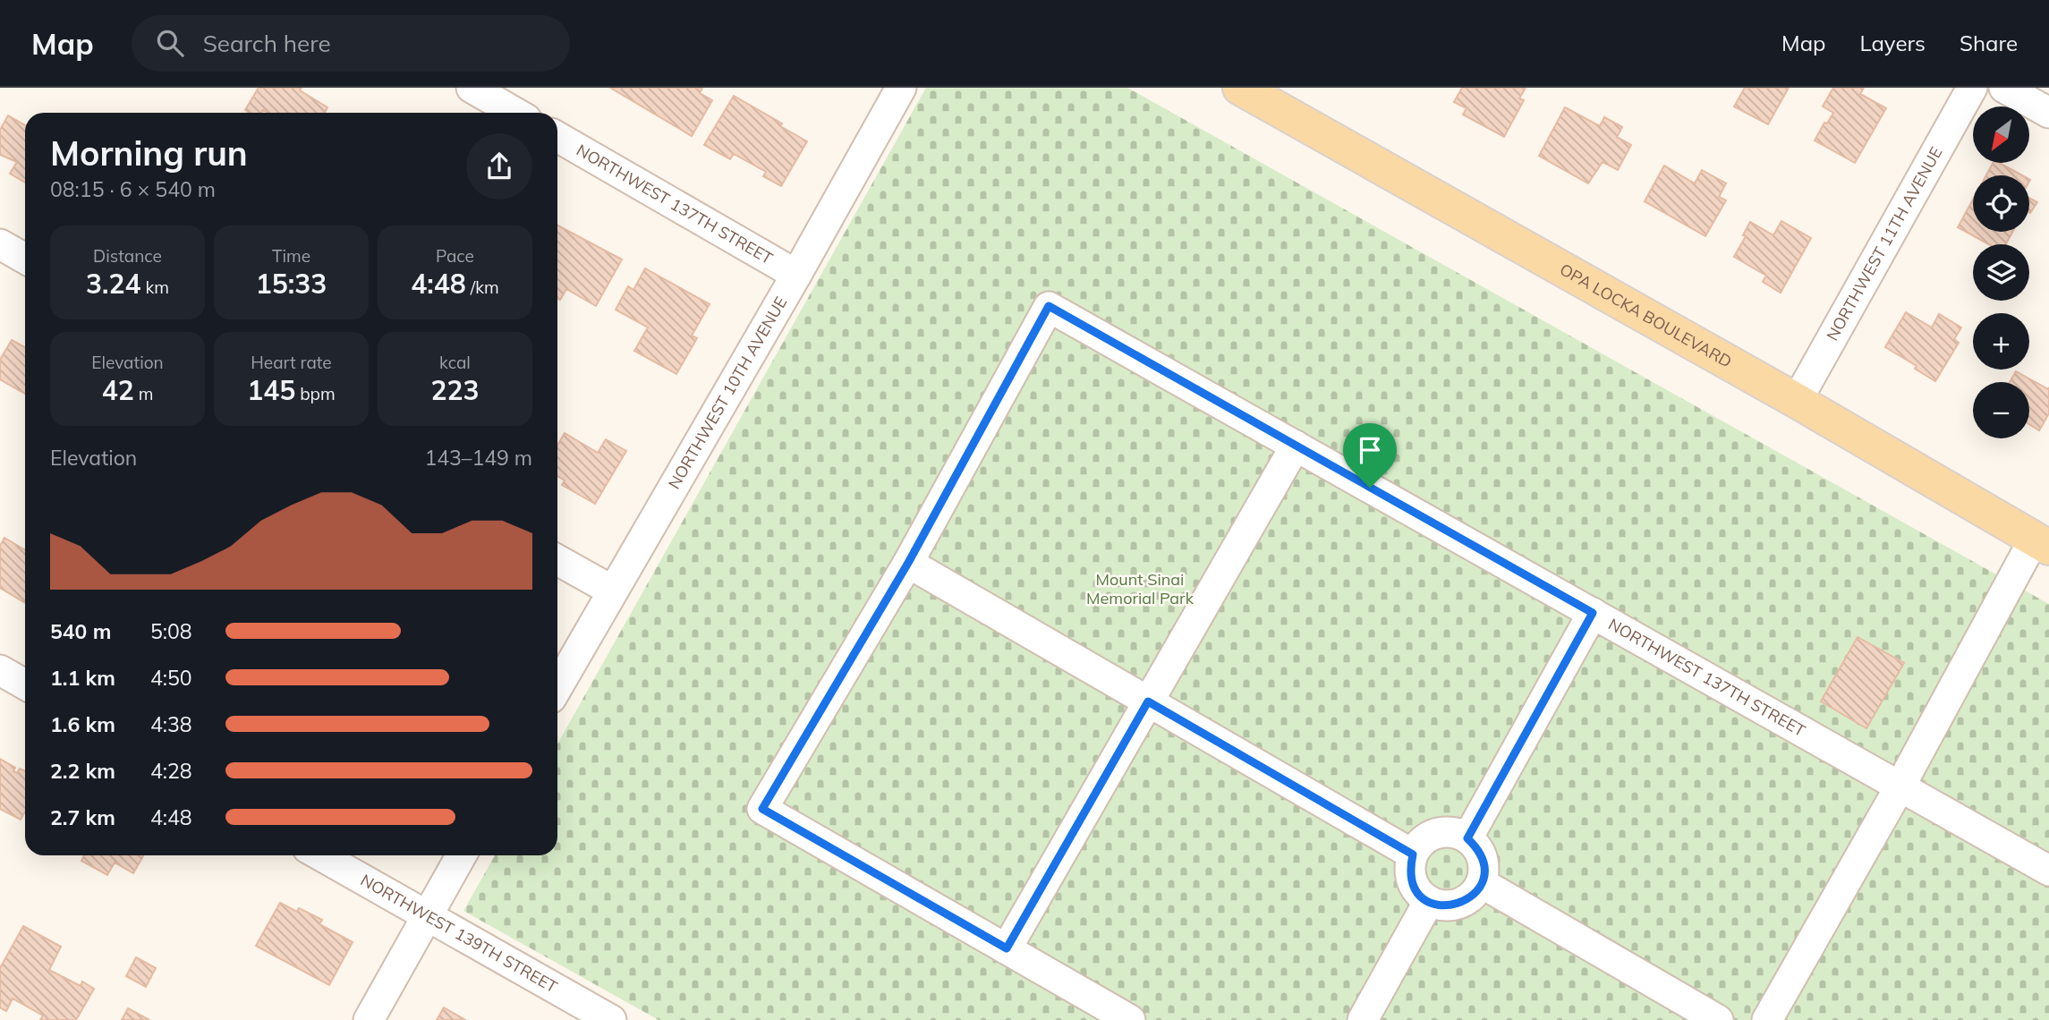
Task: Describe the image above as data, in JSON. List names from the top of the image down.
{
  "streets": {
    "main road": ["OPA LOCKA BOULEVARD"],
    "street": [
      "NORTHWEST 137TH STREET",
      "NORTHWEST 11TH AVENUE",
      "NORTHWEST 10TH AVENUE",
      "NORTHWEST 139TH STREET"
    ]
  },
  "crossings": [
    ["NORTHWEST 137TH STREET", "NORTHWEST 10TH AVENUE"],
    ["NORTHWEST 11TH AVENUE", "OPA LOCKA BOULEVARD"]
  ],
  "parks": ["Mount Sinai Memorial Park"],
  "north": "bottom left",
  "page": {
    "header": "Map",
    "search": "Search here",
    "nav": ["Map", "Layers", "Share"],
    "map_buttons": ["+", "−"],
    "heading": ["Morning run", "08:15 · 6 × 540 m"],
    "stats": [
      ["Distance", "3.24 km"],
      ["Time", "15:33"],
      ["Pace", "4:48 /km"],
      ["Elevation", "42 m"],
      ["Heart rate", "145 bpm"],
      ["kcal", "223"]
    ],
    "chart": ["Elevation", "143–149 m"],
    "list": [
      {
        "name": "540 m",
        "note": "5:08"
      },
      {
        "name": "1.1 km",
        "note": "4:50"
      },
      {
        "name": "1.6 km",
        "note": "4:38"
      },
      {
        "name": "2.2 km",
        "note": "4:28"
      },
      {
        "name": "2.7 km",
        "note": "4:48"
      }
    ]
  }
}
